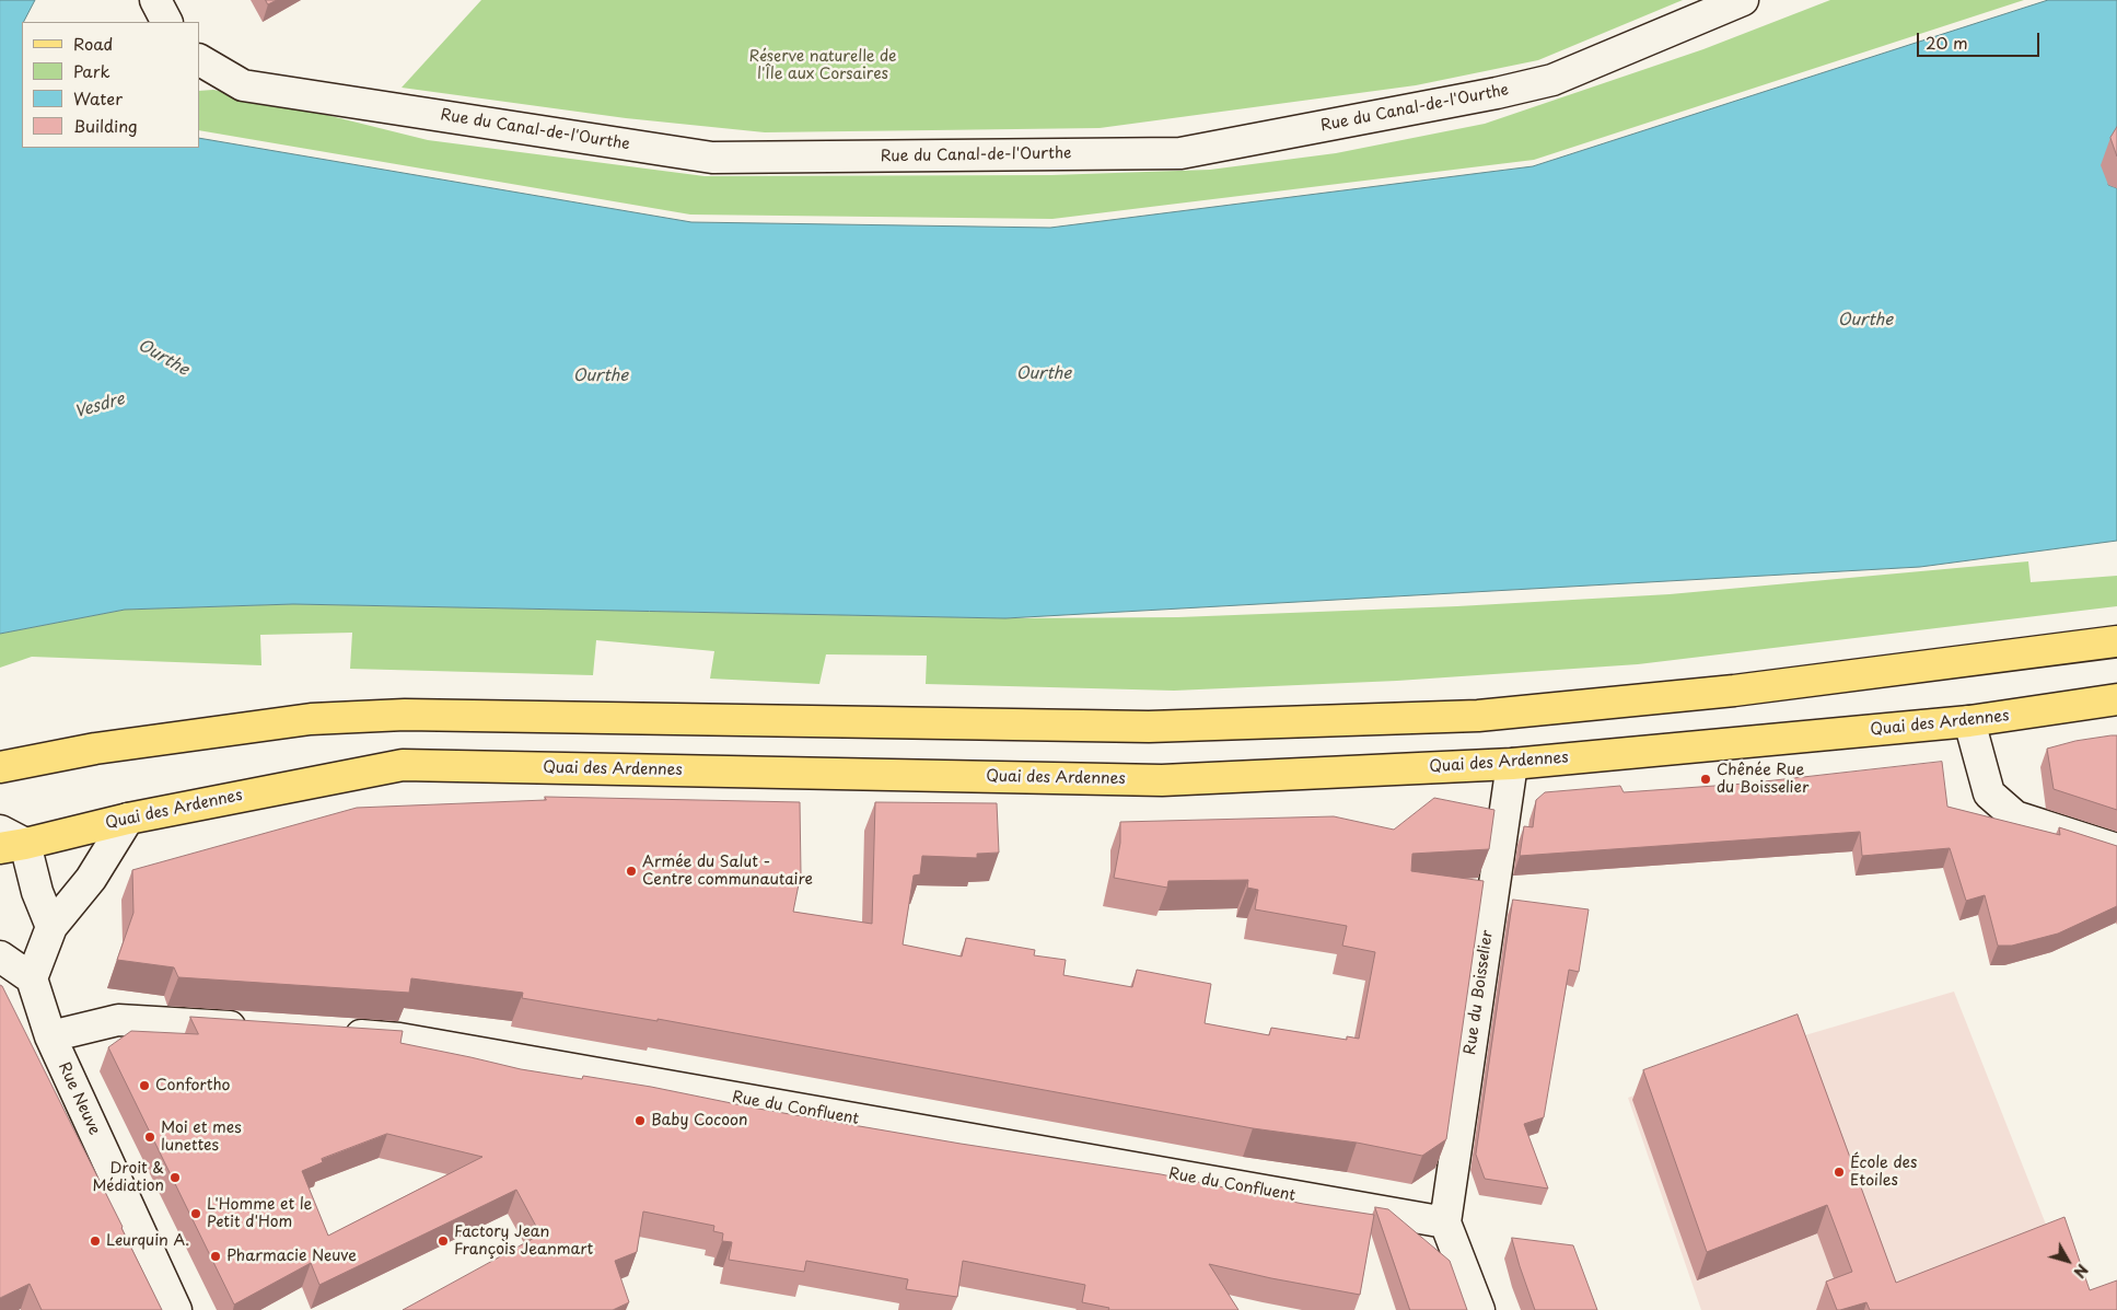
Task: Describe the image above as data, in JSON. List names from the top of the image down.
{
  "streets": {
    "main road": ["Quai des Ardennes"],
    "street": [
      "Rue du Canal-de-l'Ourthe",
      "Rue du Boisselier",
      "Rue Neuve",
      "Rue du Confluent"
    ]
  },
  "crossings": [
    ["Quai des Ardennes", "Rue du Boisselier"],
    ["Rue du Boisselier", "Rue du Confluent"]
  ],
  "water": ["Ourthe", "Vesdre"],
  "parks": ["Réserve naturelle de l'Île aux Corsaires"],
  "places": [
    "Chênée Rue du Boisselier",
    "Armée du Salut - Centre communautaire",
    "Confortho",
    "Baby Cocoon",
    "Moi et mes lunettes",
    "École des Etoiles",
    "Droit & Médiation",
    "L'Homme et le Petit d'Hom",
    "Leurquin A.",
    "Factory Jean François Jeanmart",
    "Pharmacie Neuve"
  ],
  "legend": [
    "Road",
    "Park",
    "Water",
    "Building"
  ],
  "scale_bar": "20 m",
  "north": "bottom right"
}
